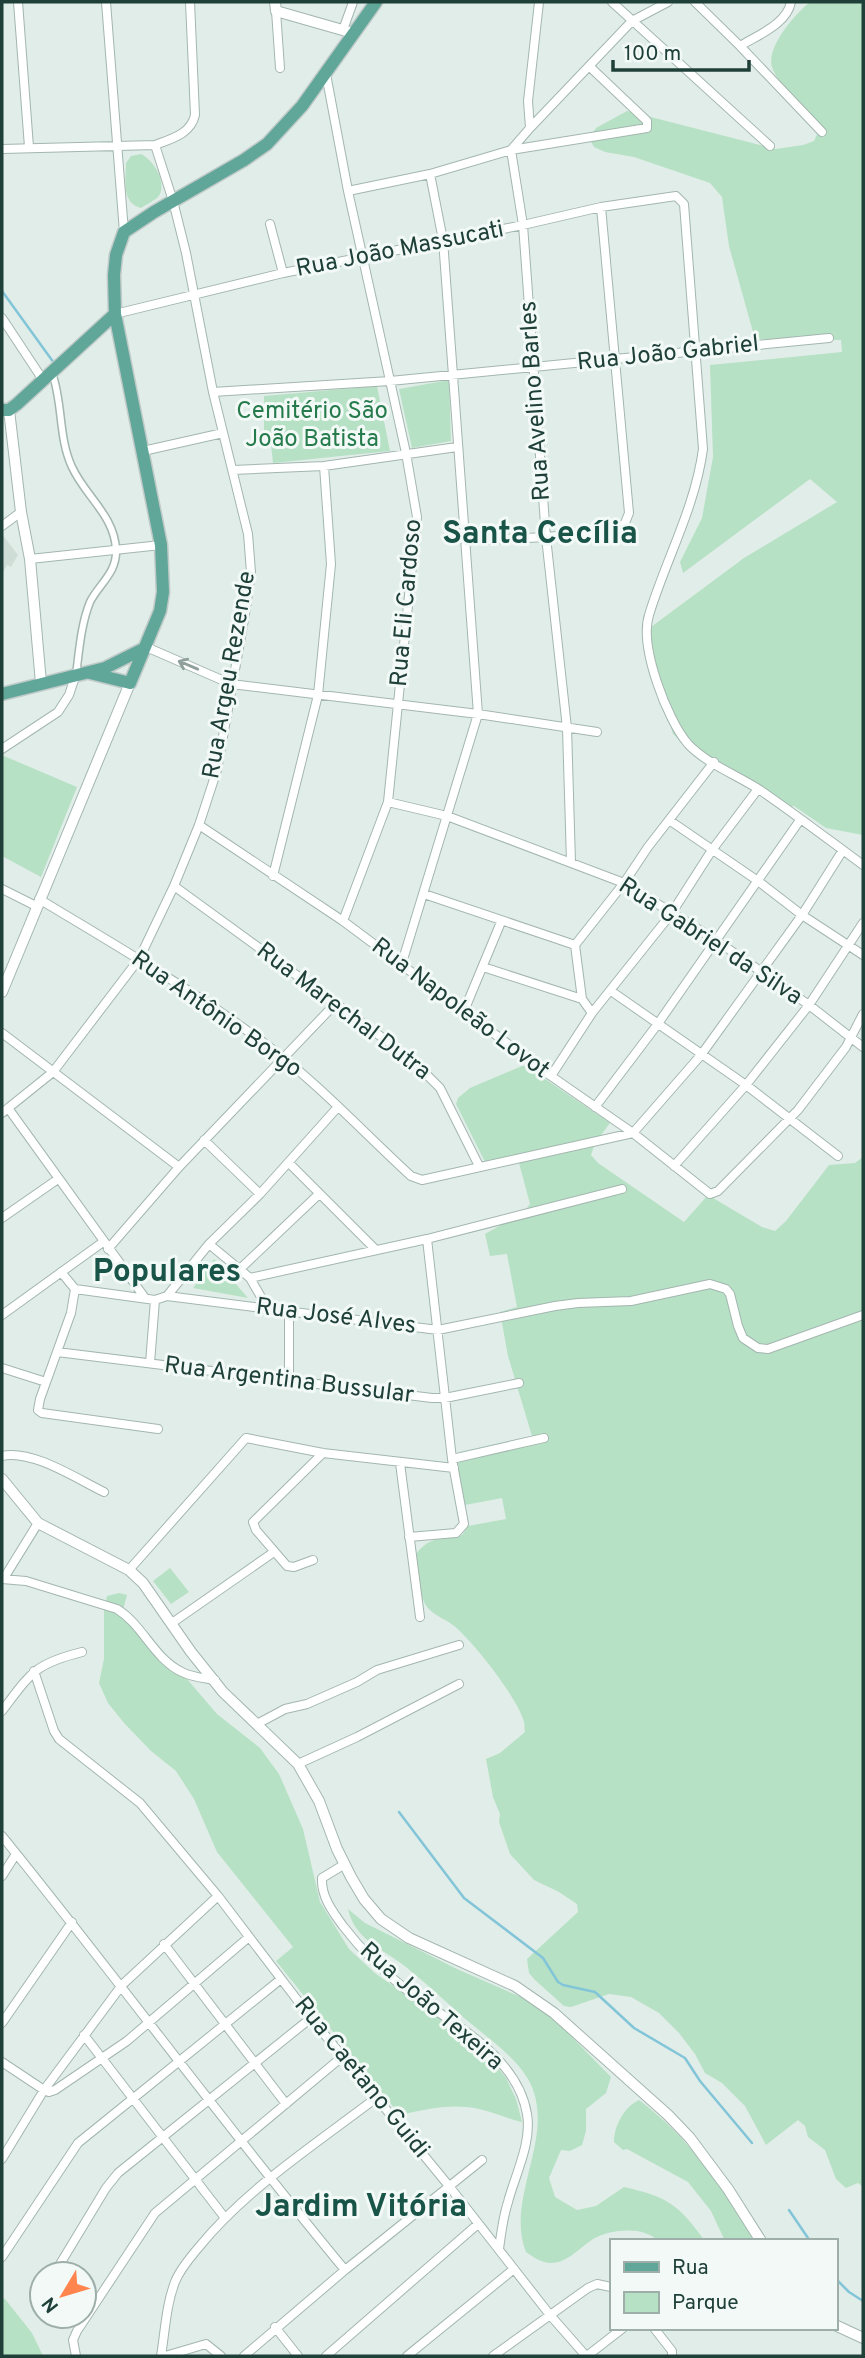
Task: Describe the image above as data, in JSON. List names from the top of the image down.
{
  "streets": {
    "street": [
      "Rua João Massucati",
      "Rua João Gabriel",
      "Rua Avelino Barles",
      "Rua Eli Cardoso",
      "Rua Argeu Rezende",
      "Rua Gabriel da Silva",
      "Rua Napoleão Lovot",
      "Rua Marechal Dutra",
      "Rua Antônio Borgo",
      "Rua José Alves",
      "Rua Argentina Bussular",
      "Rua João Texeira",
      "Rua Caetano Guidi"
    ]
  },
  "crossings": [
    ["Rua João Massucati", "Rua João Gabriel"],
    ["Rua João Massucati", "Rua Avelino Barles"],
    ["Rua João Massucati", "Rua Eli Cardoso"],
    ["Rua João Massucati", "Rua Argeu Rezende"],
    ["Rua João Gabriel", "Rua Avelino Barles"],
    ["Rua João Gabriel", "Rua Eli Cardoso"],
    ["Rua João Gabriel", "Rua Argeu Rezende"],
    ["Rua Avelino Barles", "Rua Gabriel da Silva"],
    ["Rua Eli Cardoso", "Rua Gabriel da Silva"],
    ["Rua Eli Cardoso", "Rua Napoleão Lovot"],
    ["Rua Argeu Rezende", "Rua Napoleão Lovot"],
    ["Rua Argeu Rezende", "Rua Marechal Dutra"],
    ["Rua Argeu Rezende", "Rua Antônio Borgo"],
    ["Rua Marechal Dutra", "Rua Antônio Borgo"],
    ["Rua João Texeira", "Rua Caetano Guidi"]
  ],
  "districts": ["Santa Cecília", "Populares", "Jardim Vitória"],
  "parks": ["Cemitério São João Batista"],
  "legend": ["Rua", "Parque"],
  "scale_bar": "100 m",
  "north": "bottom left"
}
